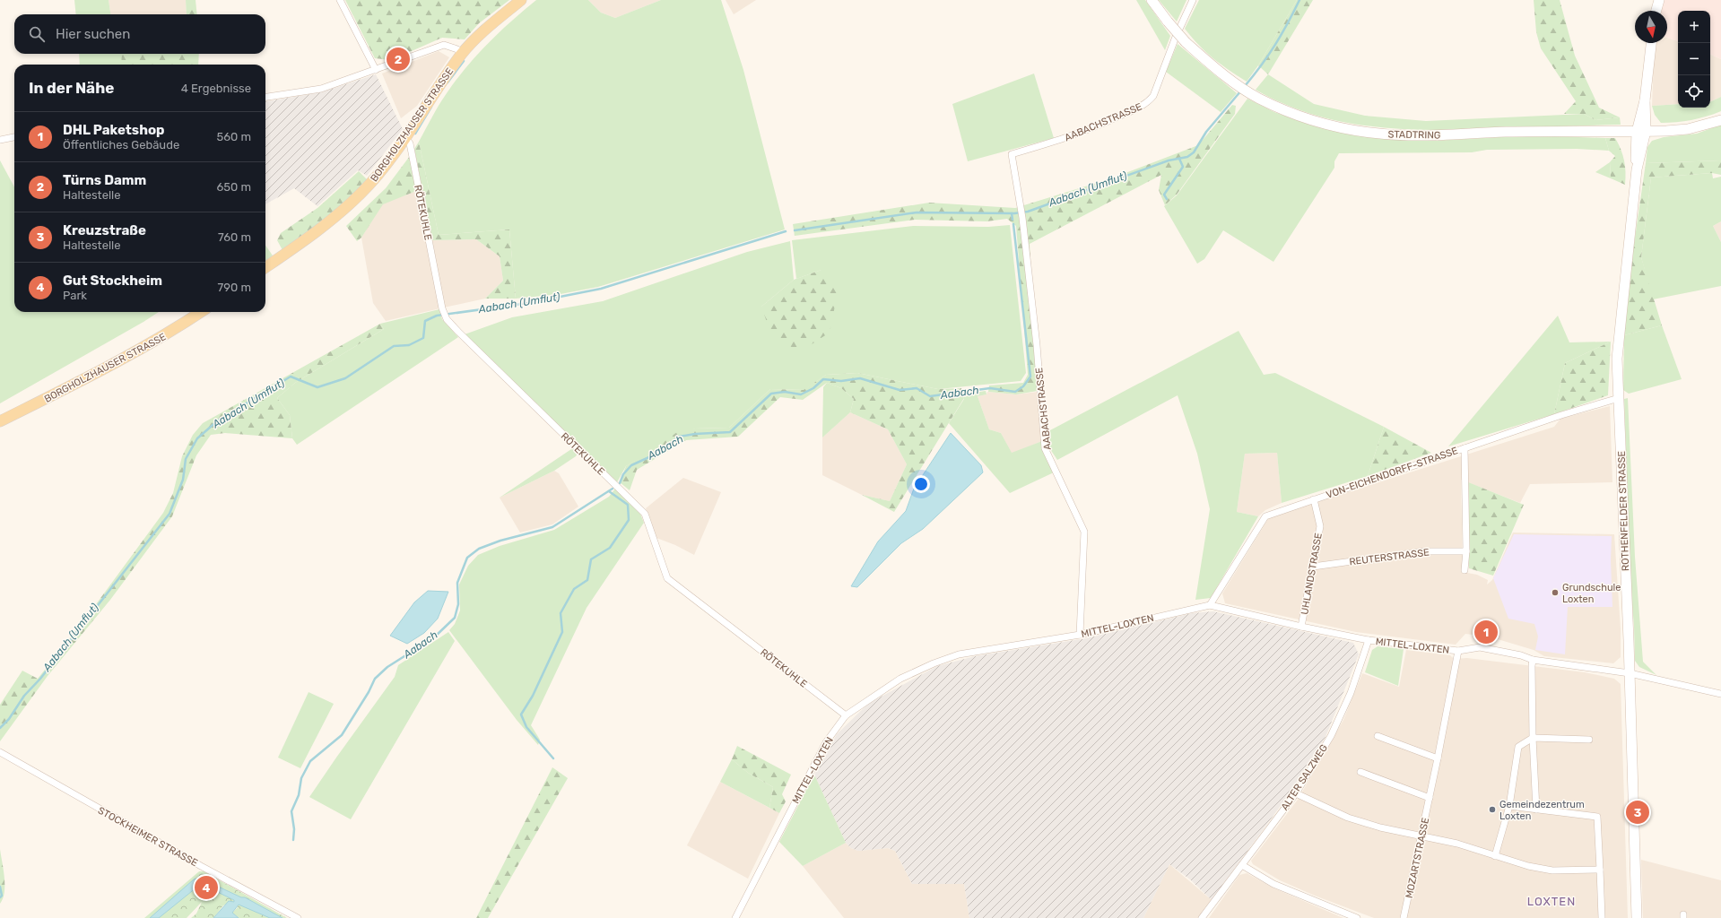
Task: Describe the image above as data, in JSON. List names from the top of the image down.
{
  "streets": {
    "main road": ["BORGHOLZHAUSER STRASSE"],
    "street": [
      "AABACHSTRASSE",
      "STADTRING",
      "RÖTEKUHLE",
      "VON-EICHENDORFF-STRASSE",
      "ROTHENFELDER STRASSE",
      "REUTERSTRASSE",
      "UHLANDSTRASSE",
      "MITTEL-LOXTEN",
      "ALTER SALZWEG",
      "STOCKHEIMER STRASSE",
      "MOZARTSTRASSE"
    ]
  },
  "crossings": [
    ["AABACHSTRASSE", "MITTEL-LOXTEN"],
    ["BORGHOLZHAUSER STRASSE", "RÖTEKUHLE"],
    ["STADTRING", "ROTHENFELDER STRASSE"],
    ["RÖTEKUHLE", "MITTEL-LOXTEN"],
    ["VON-EICHENDORFF-STRASSE", "ROTHENFELDER STRASSE"],
    ["VON-EICHENDORFF-STRASSE", "UHLANDSTRASSE"],
    ["VON-EICHENDORFF-STRASSE", "MITTEL-LOXTEN"],
    ["ROTHENFELDER STRASSE", "MITTEL-LOXTEN"],
    ["REUTERSTRASSE", "UHLANDSTRASSE"],
    ["UHLANDSTRASSE", "MITTEL-LOXTEN"],
    ["MITTEL-LOXTEN", "ALTER SALZWEG"],
    ["MITTEL-LOXTEN", "MOZARTSTRASSE"]
  ],
  "districts": ["LOXTEN"],
  "water": ["Aabach (Umflut)", "Aabach"],
  "places": ["Grundschule Loxten", "Gemeindezentrum Loxten"],
  "north": "bottom",
  "page": {
    "map_buttons": ["+", "−"],
    "search": "Hier suchen",
    "pins": [
      "2",
      "1",
      "3",
      "4"
    ],
    "heading": ["In der Nähe", "4 Ergebnisse"],
    "list": [
      {
        "mark": "1",
        "name": "DHL Paketshop",
        "note": "Öffentliches Gebäude",
        "value": "560 m"
      },
      {
        "mark": "2",
        "name": "Türns Damm",
        "note": "Haltestelle",
        "value": "650 m"
      },
      {
        "mark": "3",
        "name": "Kreuzstraße",
        "note": "Haltestelle",
        "value": "760 m"
      },
      {
        "mark": "4",
        "name": "Gut Stockheim",
        "note": "Park",
        "value": "790 m"
      }
    ]
  }
}
